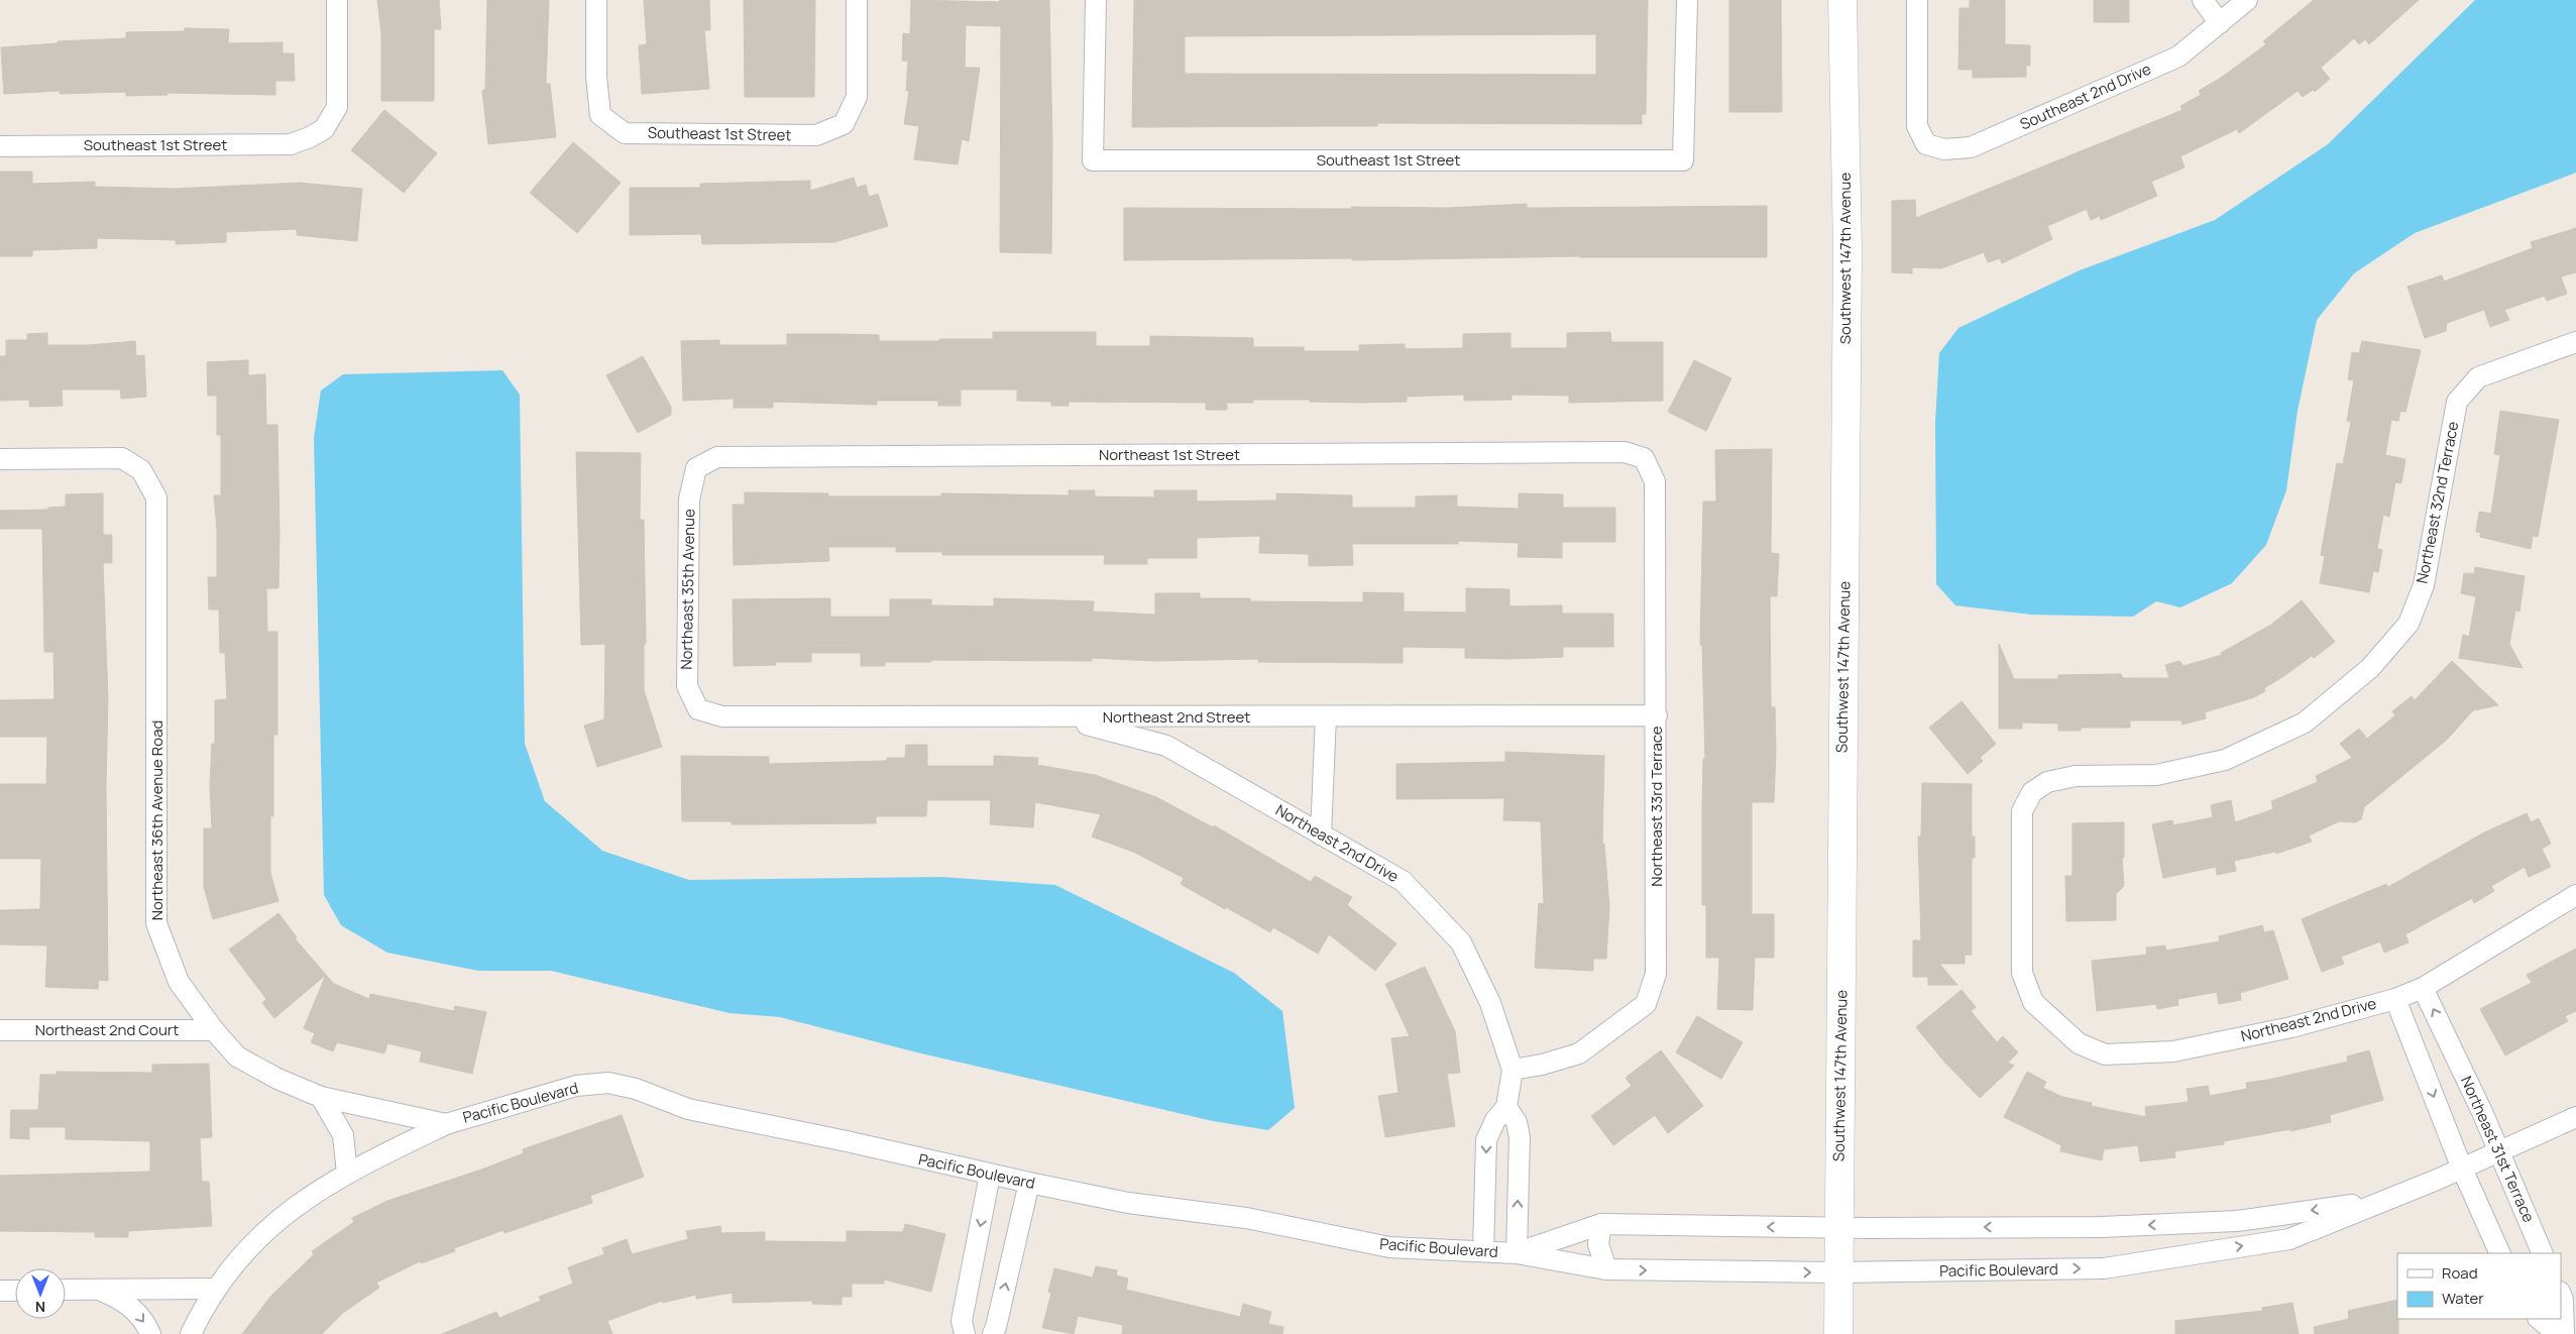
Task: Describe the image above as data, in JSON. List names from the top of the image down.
{
  "streets": {
    "street": [
      "Southeast 2nd Drive",
      "Southeast 1st Street",
      "Southwest 147th Avenue",
      "Northeast 1st Street",
      "Northeast 32nd Terrace",
      "Northeast 35th Avenue",
      "Northeast 2nd Street",
      "Northeast 33rd Terrace",
      "Northeast 36th Avenue Road",
      "Northeast 2nd Drive",
      "Northeast 2nd Court",
      "Pacific Boulevard",
      "Northeast 31st Terrace"
    ]
  },
  "crossings": [
    ["Southwest 147th Avenue", "Pacific Boulevard"],
    ["Northeast 1st Street", "Northeast 35th Avenue"],
    ["Northeast 1st Street", "Northeast 33rd Terrace"],
    ["Northeast 32nd Terrace", "Northeast 2nd Drive"],
    ["Northeast 35th Avenue", "Northeast 2nd Street"],
    ["Northeast 2nd Street", "Northeast 33rd Terrace"],
    ["Northeast 2nd Street", "Northeast 2nd Drive"],
    ["Northeast 33rd Terrace", "Northeast 2nd Drive"],
    ["Northeast 36th Avenue Road", "Northeast 2nd Court"],
    ["Northeast 36th Avenue Road", "Pacific Boulevard"],
    ["Northeast 2nd Drive", "Pacific Boulevard"],
    ["Northeast 2nd Drive", "Northeast 31st Terrace"],
    ["Pacific Boulevard", "Northeast 31st Terrace"]
  ],
  "legend": ["Road", "Water"],
  "north": "bottom"
}
